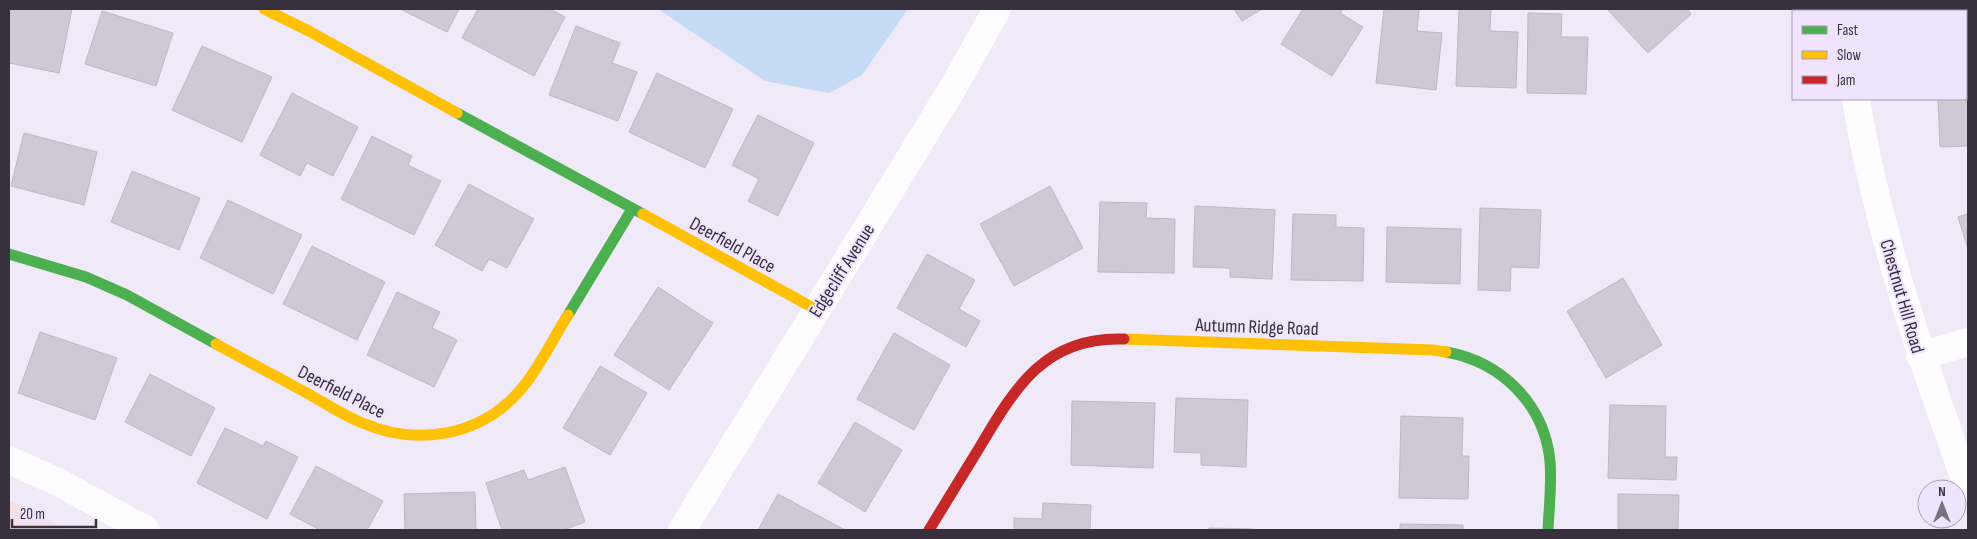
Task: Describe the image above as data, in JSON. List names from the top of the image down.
{
  "streets": {
    "street": [
      "Deerfield Place",
      "Edgecliff Avenue",
      "Chestnut Hill Road",
      "Autumn Ridge Road"
    ]
  },
  "crossings": [
    ["Deerfield Place", "Edgecliff Avenue"]
  ],
  "legend": ["Fast", "Slow", "Jam"],
  "scale_bar": "20 m",
  "north": "top"
}
